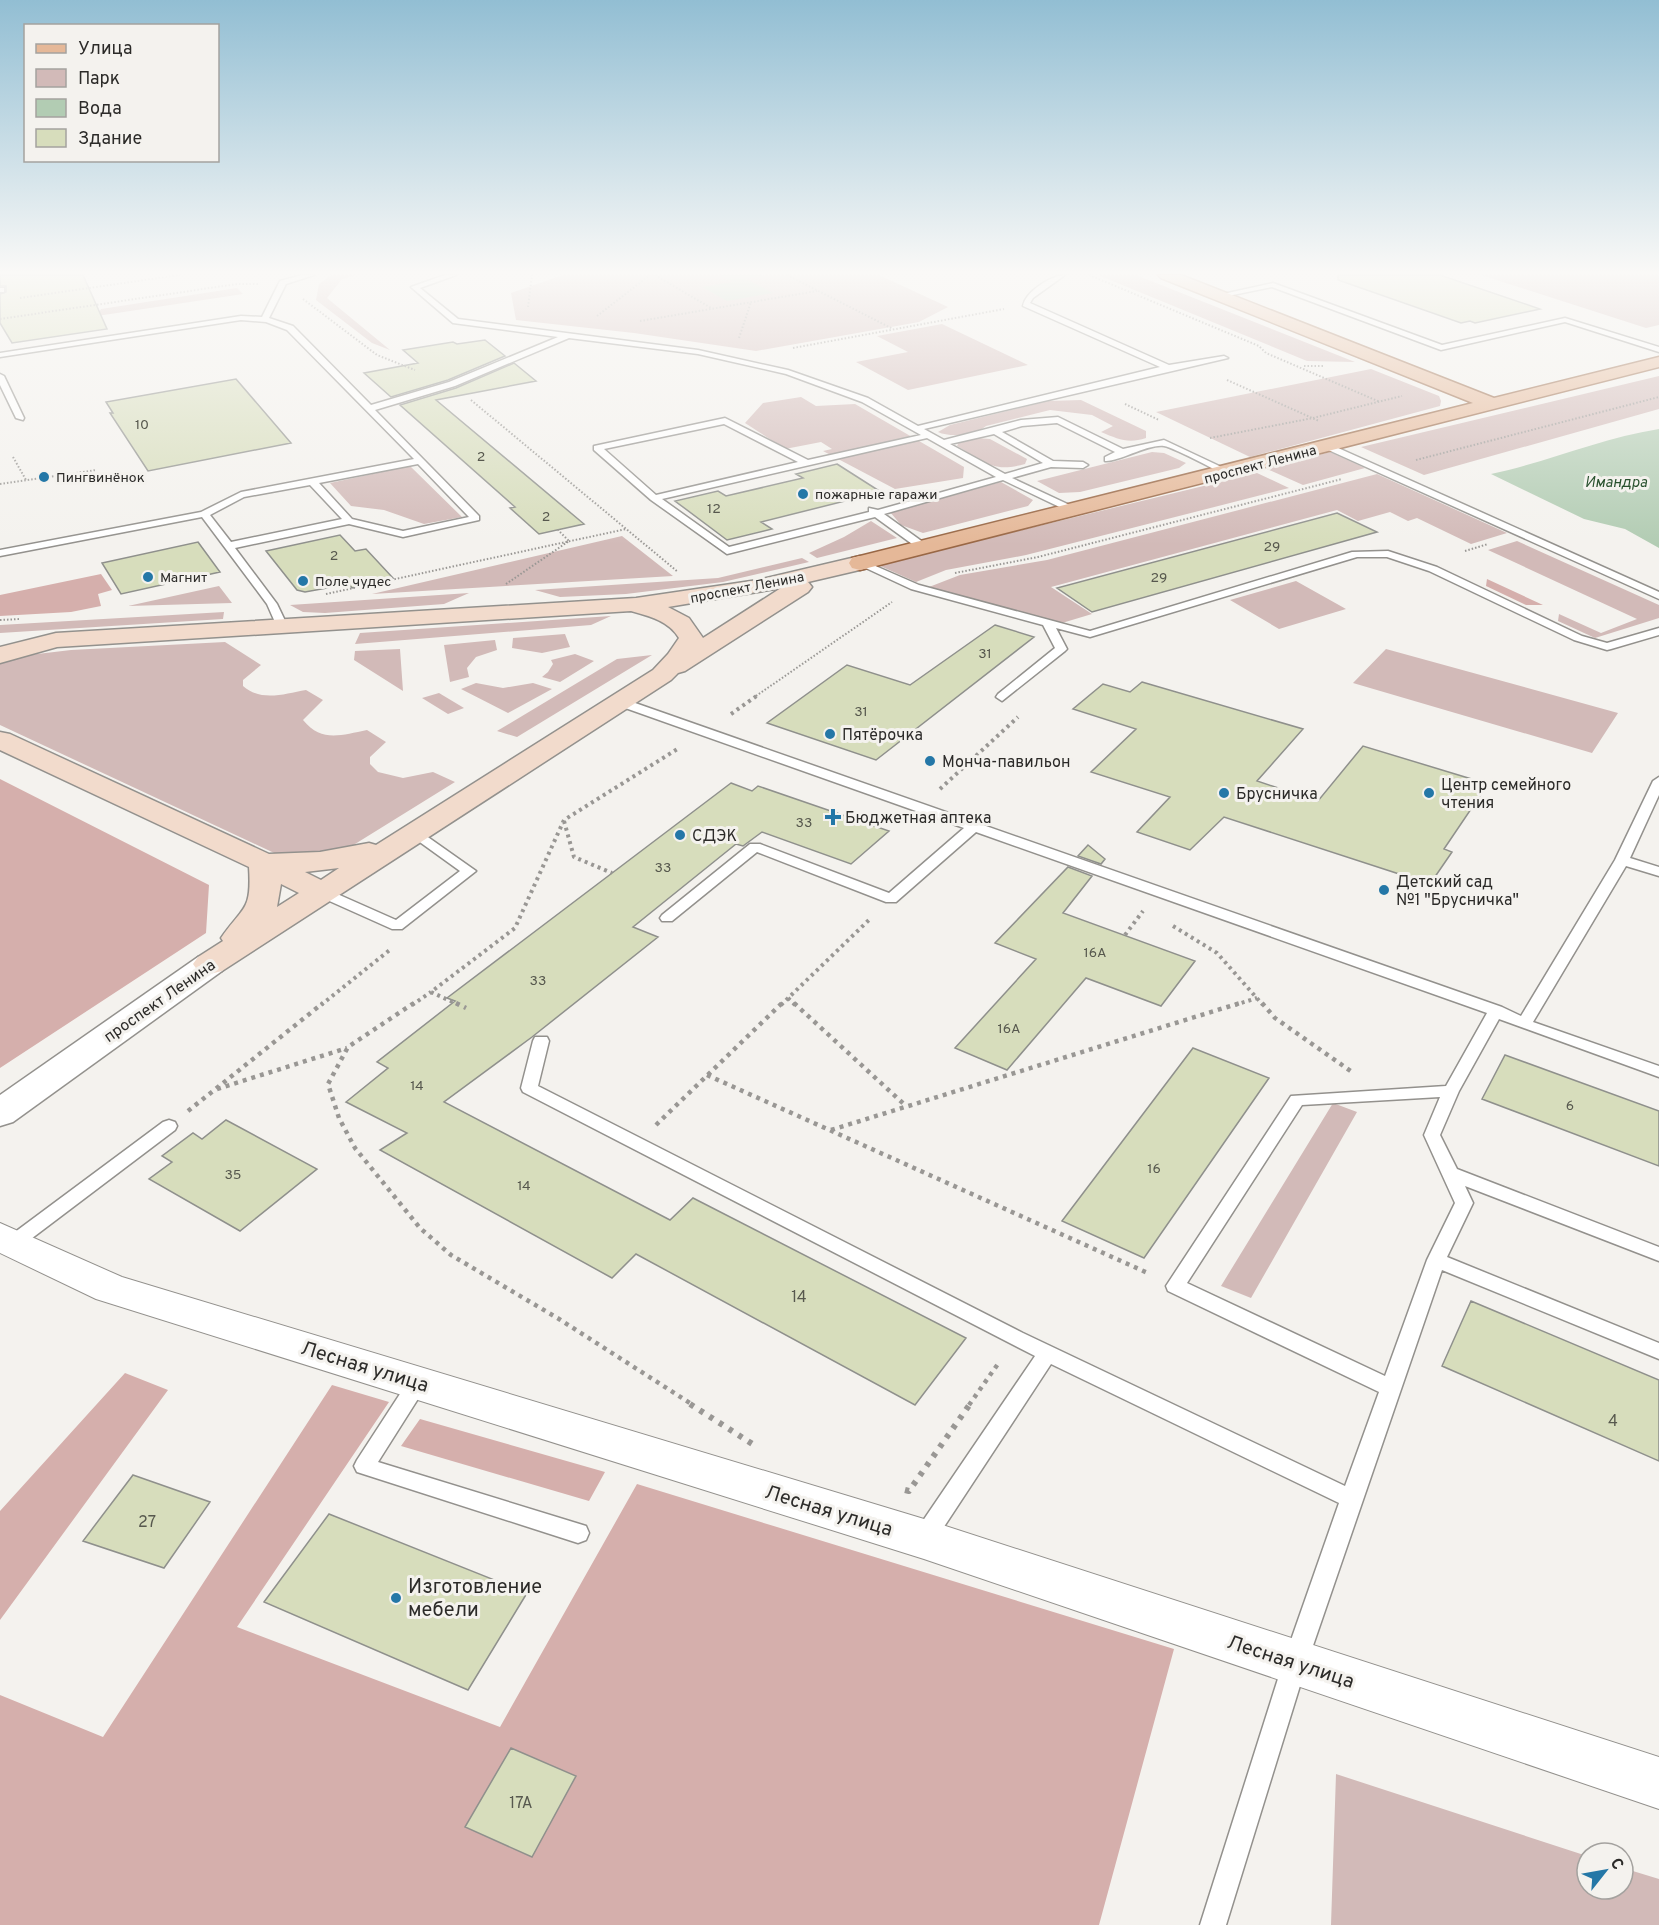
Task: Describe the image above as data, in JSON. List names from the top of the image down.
{
  "streets": {
    "main road": ["проспект Ленина"],
    "street": ["Лесная улица"]
  },
  "water": ["Имандра"],
  "places": {
    "other": [
      "Пингвинёнок",
      "пожарные гаражи",
      "Магнит",
      "Поле чудес",
      "Пятёрочка",
      "Монча-павильон",
      "Брусничка",
      "Центр семейного чтения",
      "СДЭК",
      "Детский сад №1 \"Брусничка\"",
      "Изготовление мебели"
    ],
    "health": ["Бюджетная аптека"]
  },
  "house_numbers": [
    "10",
    "2",
    "12",
    "2",
    "29",
    "2",
    "29",
    "31",
    "31",
    "33",
    "33",
    "16А",
    "33",
    "16А",
    "14",
    "6",
    "16",
    "35",
    "14",
    "14",
    "4",
    "27",
    "17А"
  ],
  "legend": [
    "Улица",
    "Парк",
    "Вода",
    "Здание"
  ],
  "north": "top right"
}
